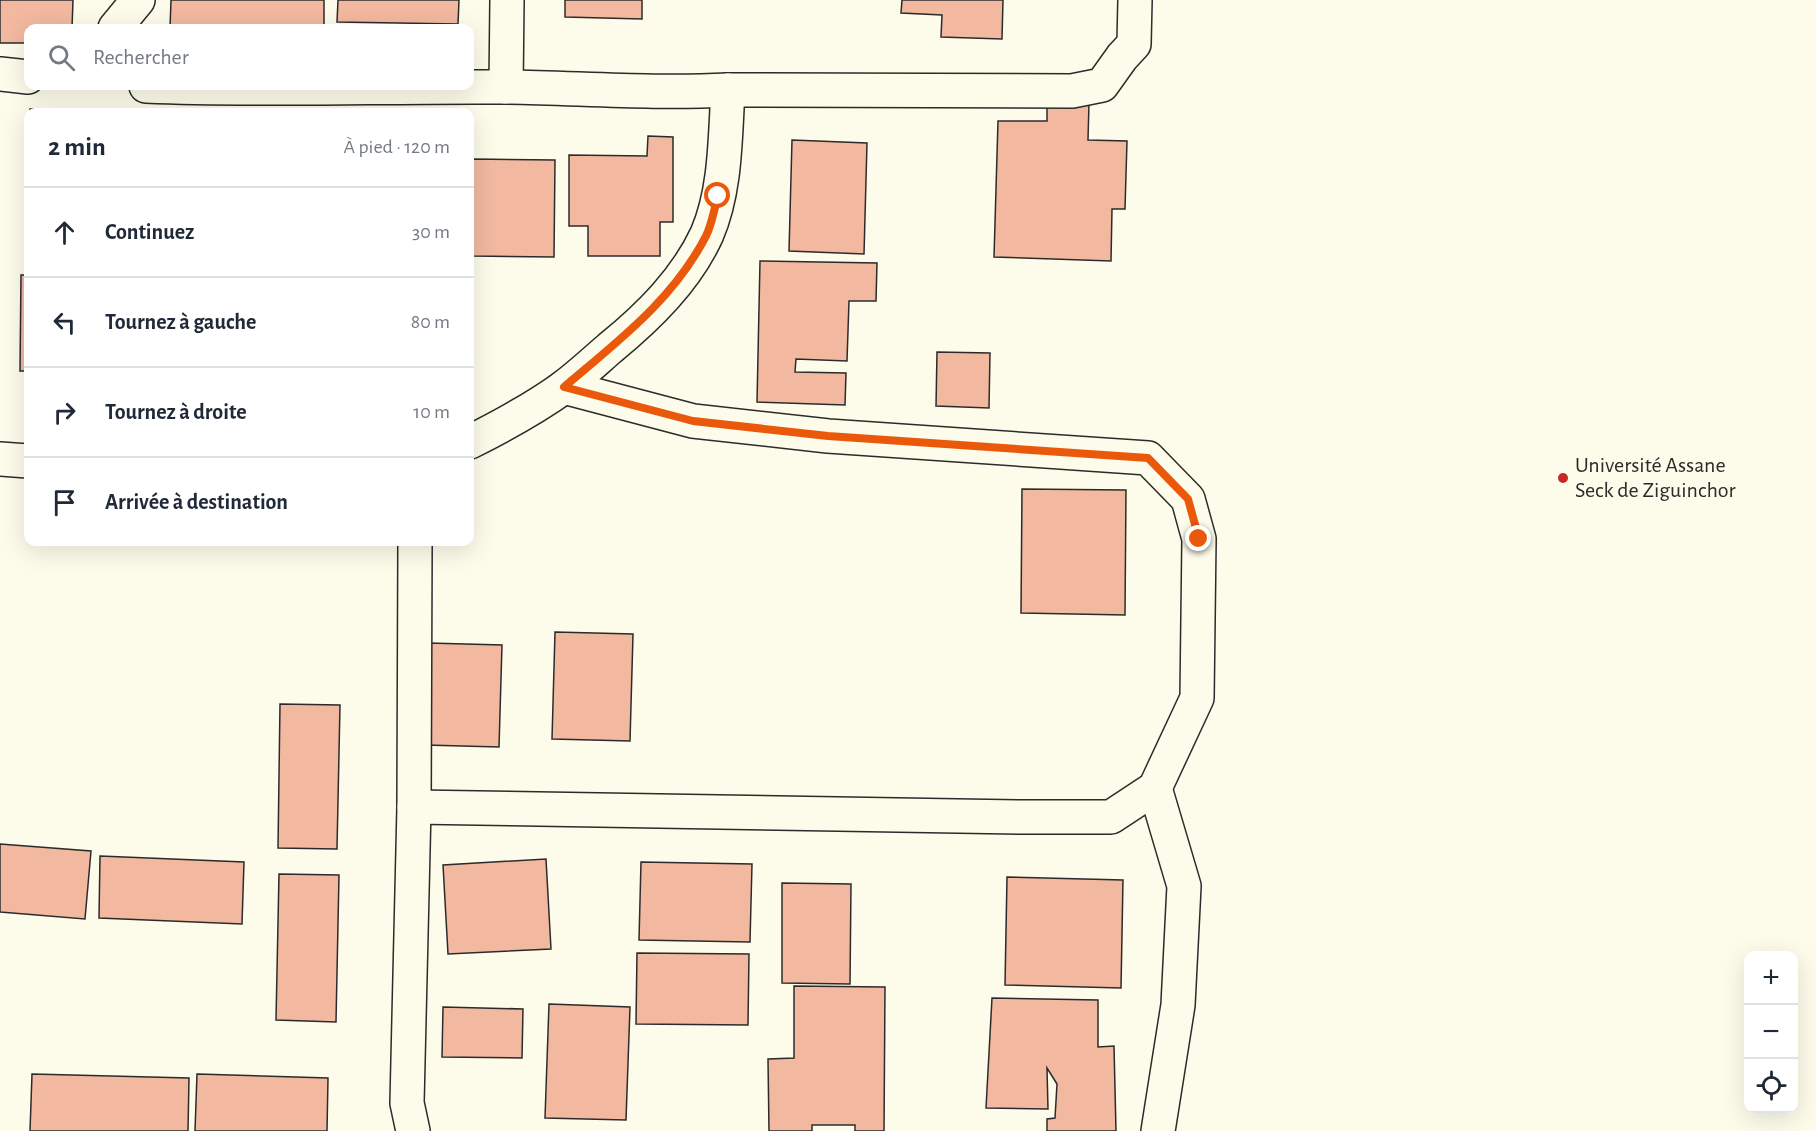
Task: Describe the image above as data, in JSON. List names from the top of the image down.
{
  "places": ["Université Assane Seck de Ziguinchor"],
  "page": {
    "search": "Rechercher",
    "heading": ["2 min", "À pied · 120 m"],
    "list": [
      ["Continuez", "30 m"],
      ["Tournez à gauche", "80 m"],
      ["Tournez à droite", "10 m"],
      "Arrivée à destination"
    ],
    "map_buttons": ["+", "−"]
  }
}
